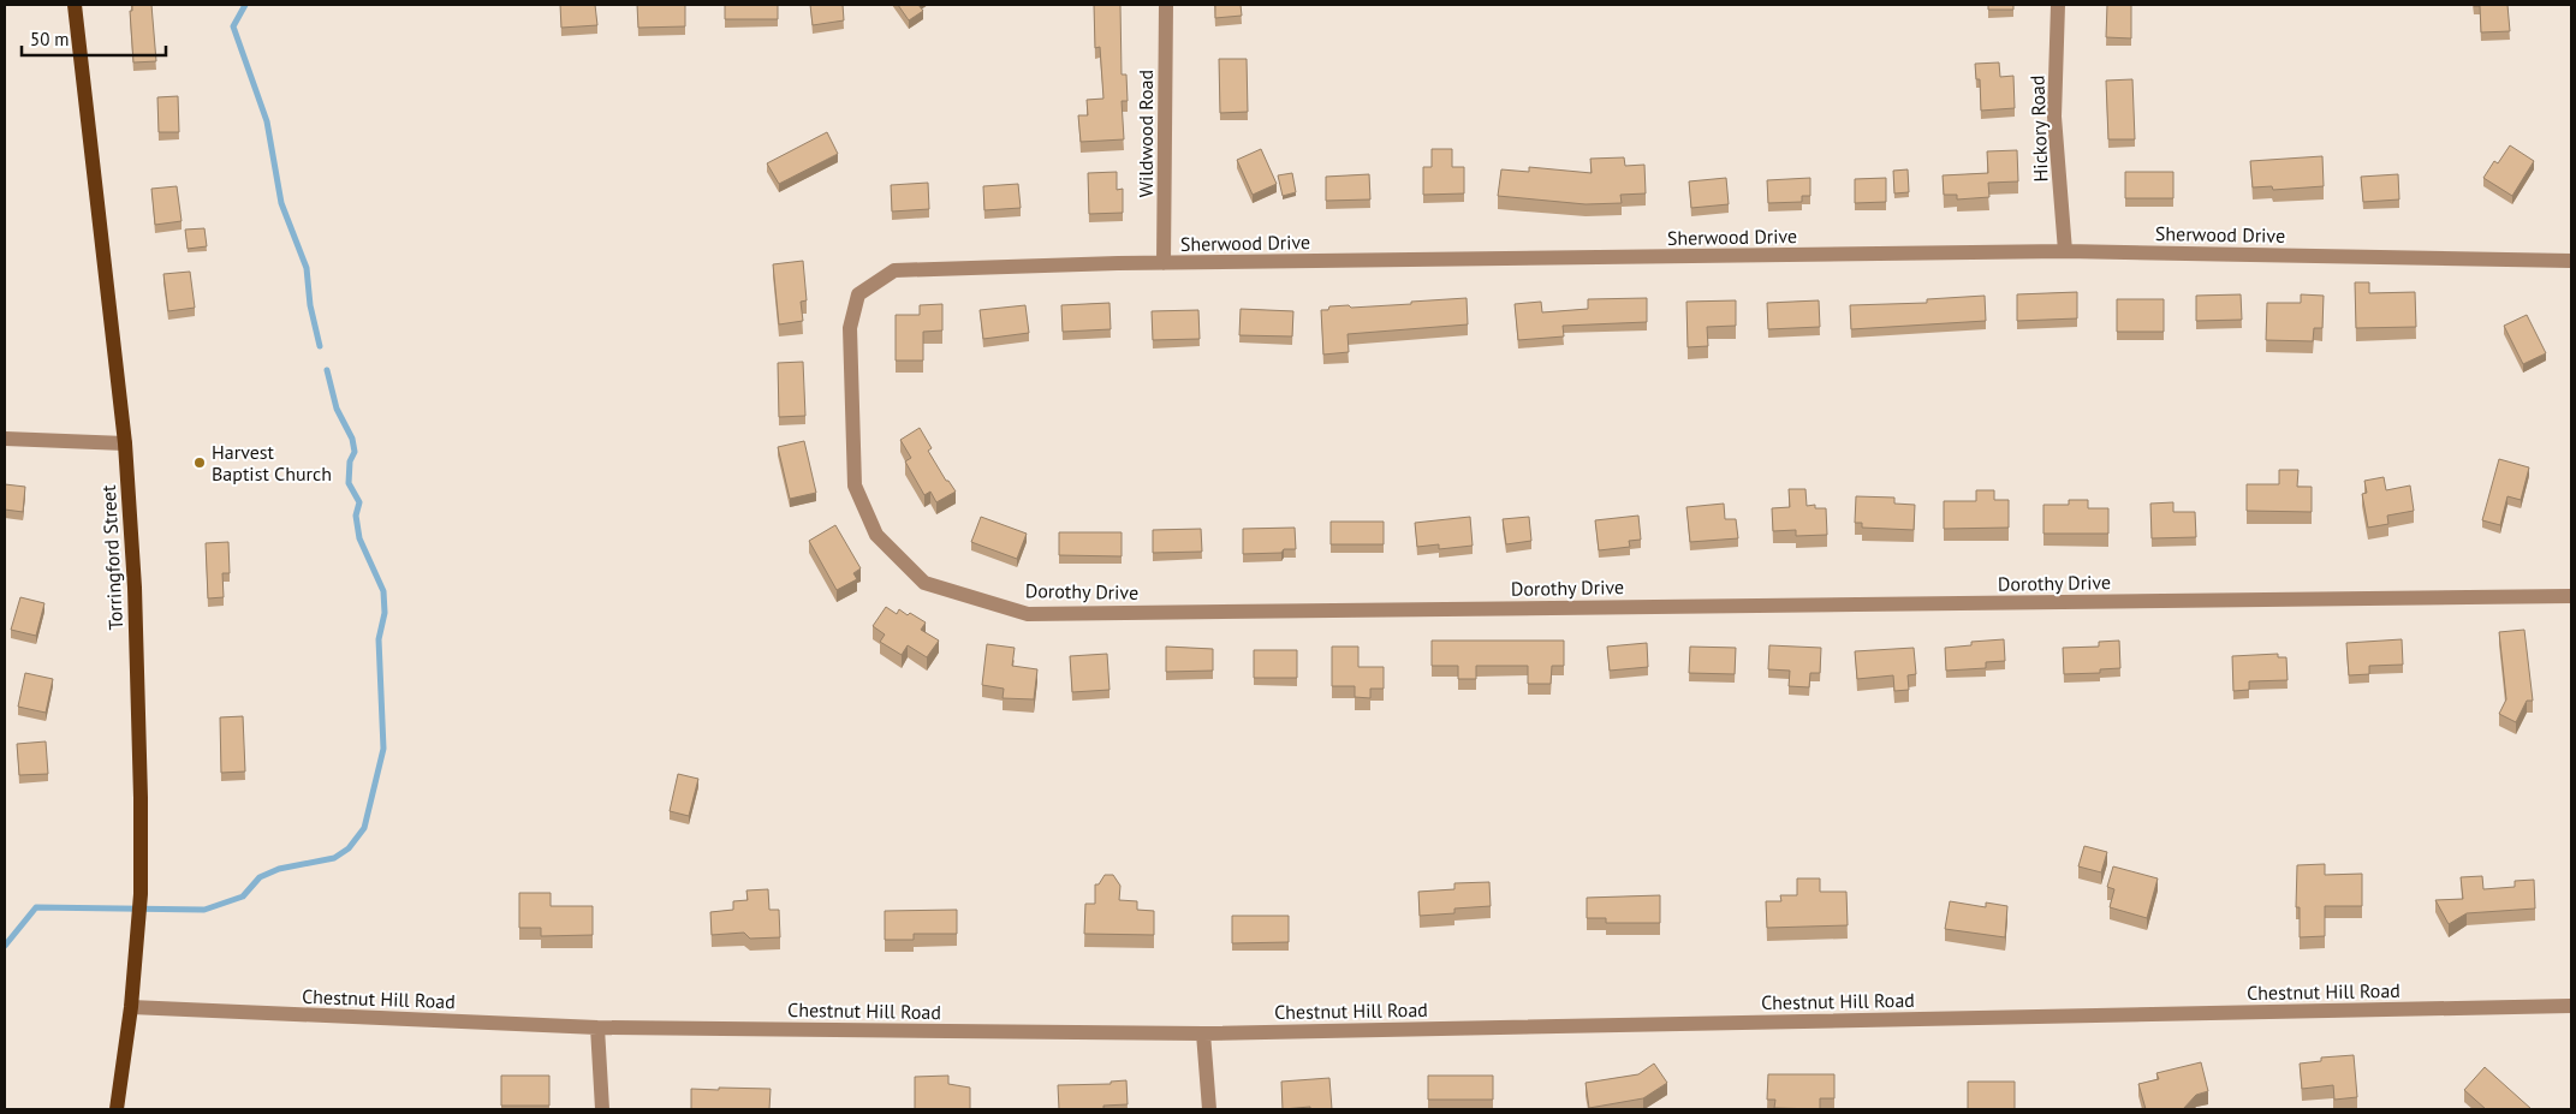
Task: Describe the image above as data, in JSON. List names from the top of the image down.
{
  "streets": {
    "main road": ["Torringford Street"],
    "street": [
      "Hickory Road",
      "Wildwood Road",
      "Sherwood Drive",
      "Dorothy Drive",
      "Chestnut Hill Road"
    ]
  },
  "crossings": [
    ["Hickory Road", "Sherwood Drive"],
    ["Wildwood Road", "Sherwood Drive"],
    ["Sherwood Drive", "Dorothy Drive"],
    ["Torringford Street", "Chestnut Hill Road"]
  ],
  "places": ["Harvest Baptist Church"],
  "scale_bar": "50 m"
}
